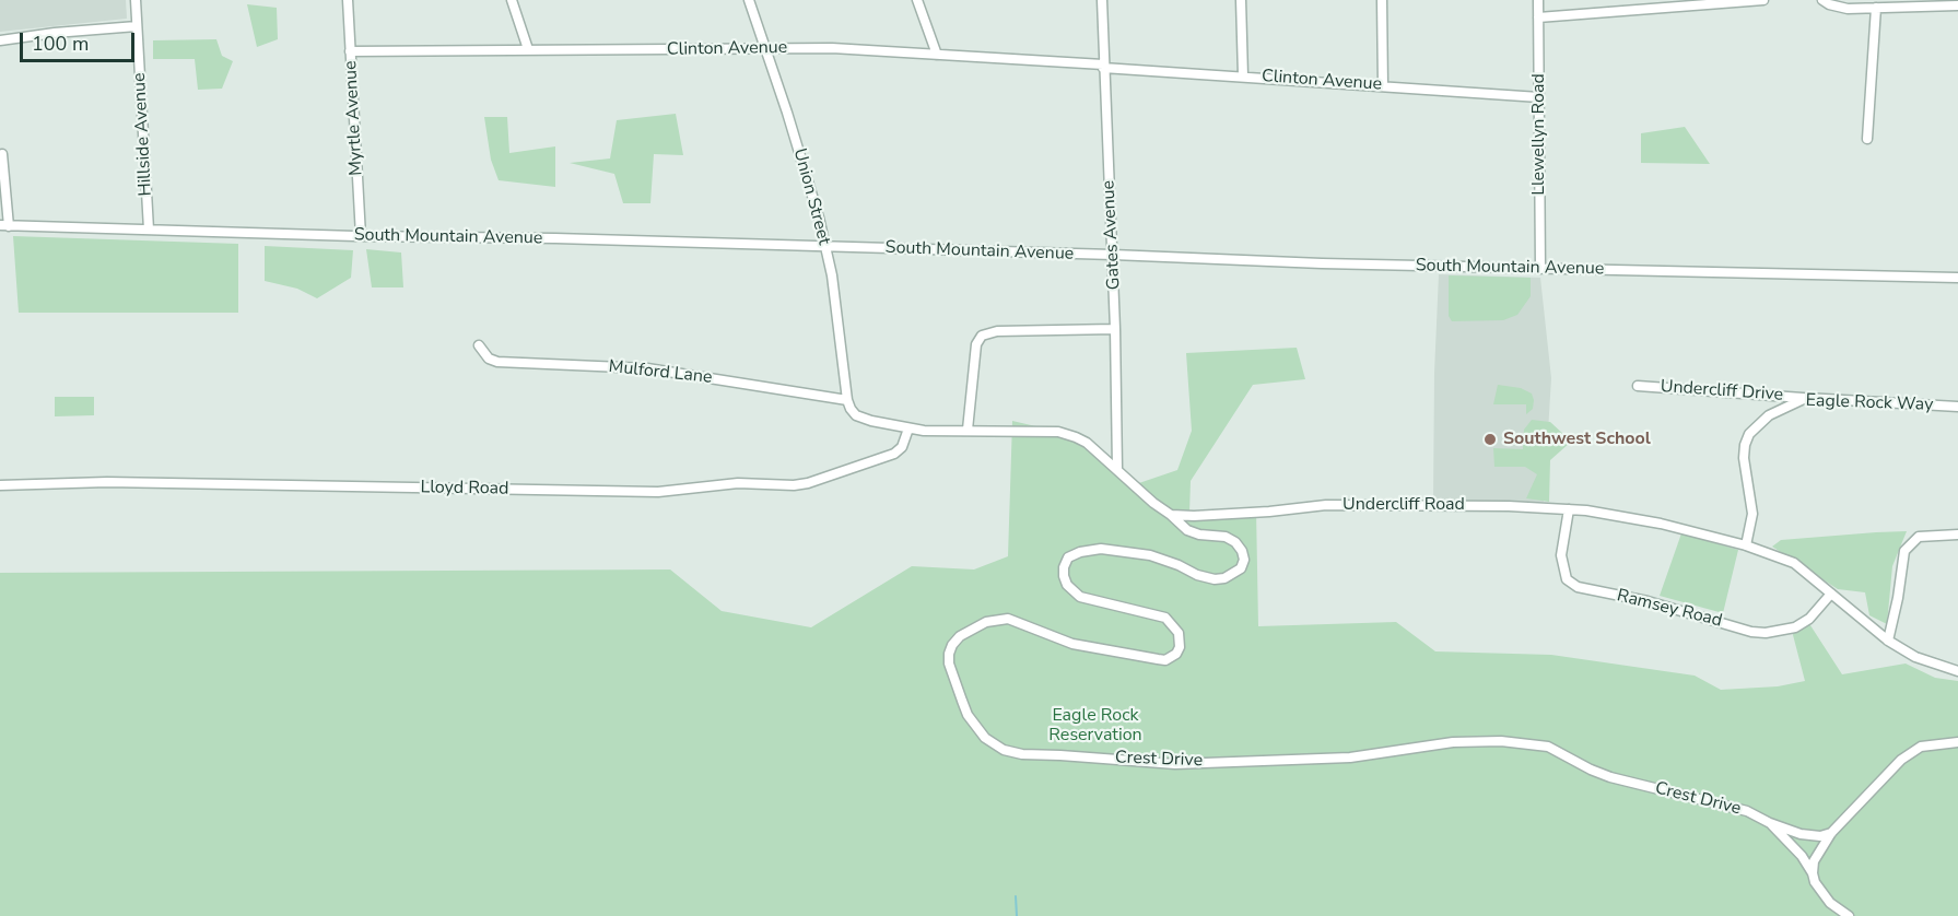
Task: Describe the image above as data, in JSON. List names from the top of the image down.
{
  "streets": {
    "street": [
      "Clinton Avenue",
      "Myrtle Avenue",
      "Hillside Avenue",
      "Llewellyn Road",
      "Union Street",
      "Gates Avenue",
      "South Mountain Avenue",
      "Mulford Lane",
      "Undercliff Drive",
      "Eagle Rock Way",
      "Lloyd Road",
      "Undercliff Road",
      "Ramsey Road",
      "Crest Drive"
    ]
  },
  "crossings": [
    ["Clinton Avenue", "Myrtle Avenue"],
    ["Clinton Avenue", "Llewellyn Road"],
    ["Clinton Avenue", "Union Street"],
    ["Clinton Avenue", "Gates Avenue"],
    ["Myrtle Avenue", "South Mountain Avenue"],
    ["Hillside Avenue", "South Mountain Avenue"],
    ["Llewellyn Road", "South Mountain Avenue"],
    ["Union Street", "South Mountain Avenue"],
    ["Union Street", "Mulford Lane"],
    ["Gates Avenue", "South Mountain Avenue"],
    ["Undercliff Drive", "Eagle Rock Way"],
    ["Eagle Rock Way", "Undercliff Road"],
    ["Undercliff Road", "Ramsey Road"],
    ["Undercliff Road", "Crest Drive"]
  ],
  "parks": ["Eagle Rock Reservation"],
  "places": ["Southwest School"],
  "scale_bar": "100 m"
}
